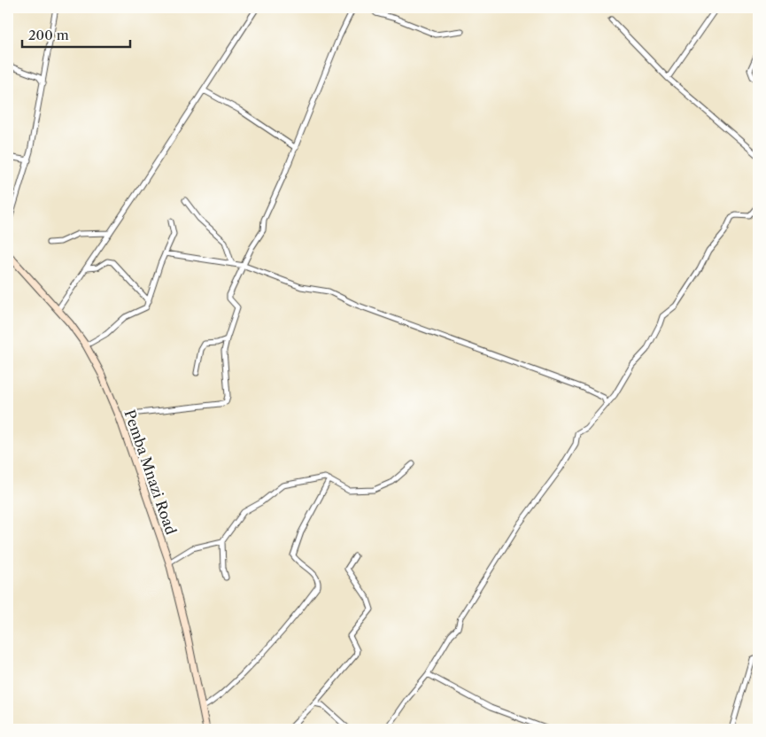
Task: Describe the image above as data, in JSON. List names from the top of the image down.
{
  "streets": {
    "main road": ["Pemba Mnazi Road"]
  },
  "scale_bar": "200 m"
}
